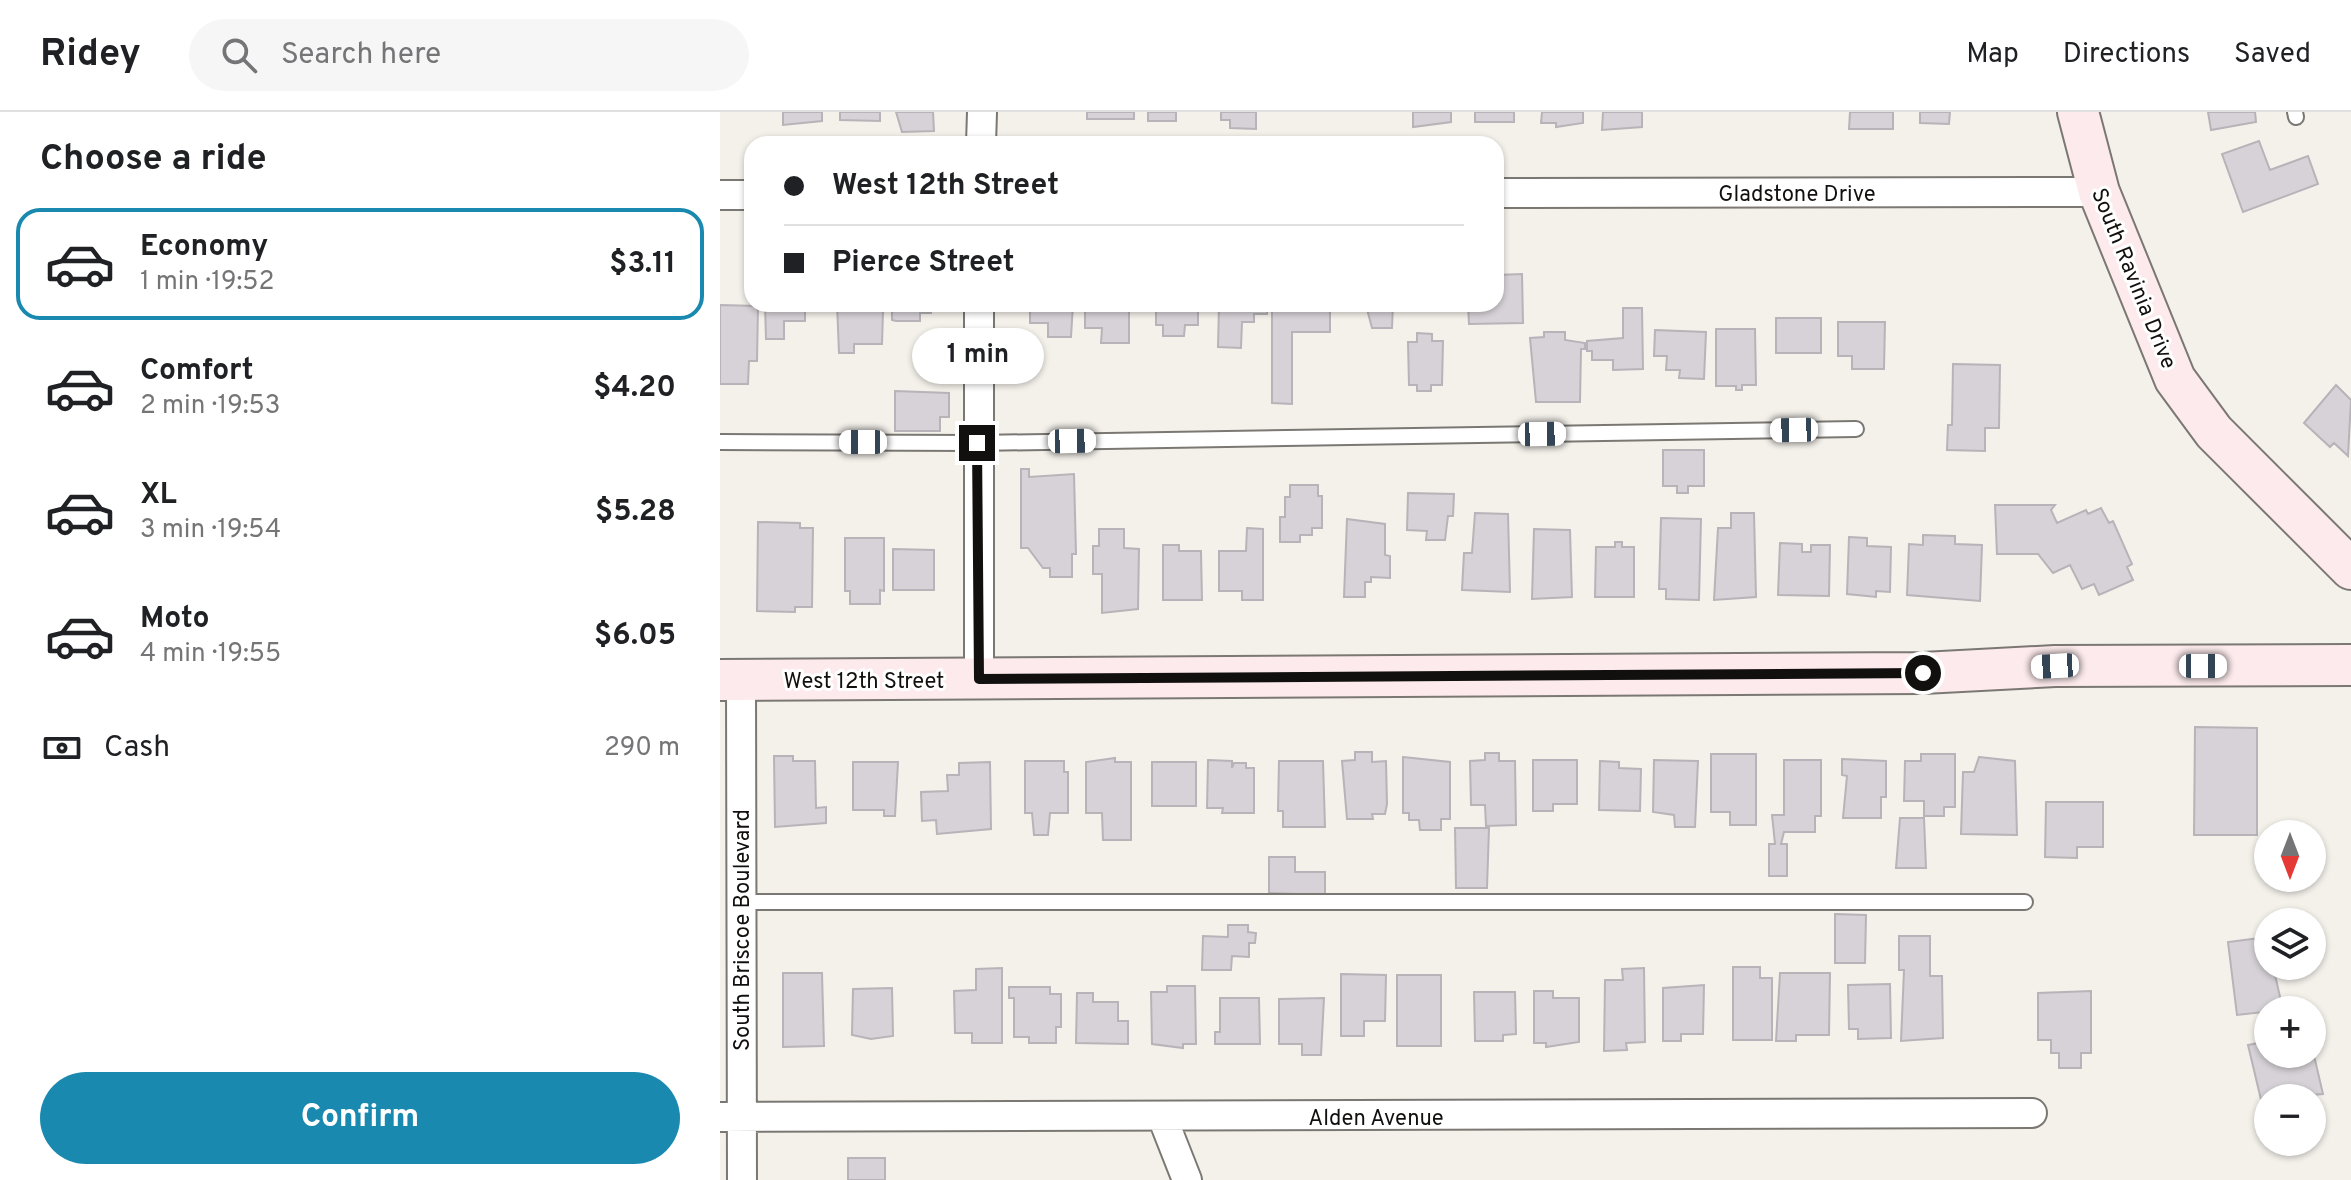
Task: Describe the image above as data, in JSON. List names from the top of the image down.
{
  "streets": {
    "street": [
      "Gladstone Drive",
      "South Ravinia Drive",
      "West 12th Street",
      "South Briscoe Boulevard",
      "Alden Avenue"
    ]
  },
  "crossings": [
    ["Gladstone Drive", "South Ravinia Drive"],
    ["West 12th Street", "South Briscoe Boulevard"],
    ["South Briscoe Boulevard", "Alden Avenue"]
  ],
  "north": "bottom",
  "page": {
    "header": "Ridey",
    "search": "Search here",
    "nav": ["Map", "Directions", "Saved"],
    "heading": "Choose a ride",
    "banner": ["West 12th Street", "Pierce Street"],
    "list": [
      {
        "name": "Economy",
        "note": "1 min · 19:52",
        "value": "$3.11"
      },
      {
        "name": "Comfort",
        "note": "2 min · 19:53",
        "value": "$4.20"
      },
      {
        "name": "XL",
        "note": "3 min · 19:54",
        "value": "$5.28"
      },
      {
        "name": "Moto",
        "note": "4 min · 19:55",
        "value": "$6.05"
      }
    ],
    "bubble": "1 min",
    "pay": ["Cash", "290 m"],
    "map_buttons": ["+", "−"],
    "buttons": "Confirm"
  }
}
